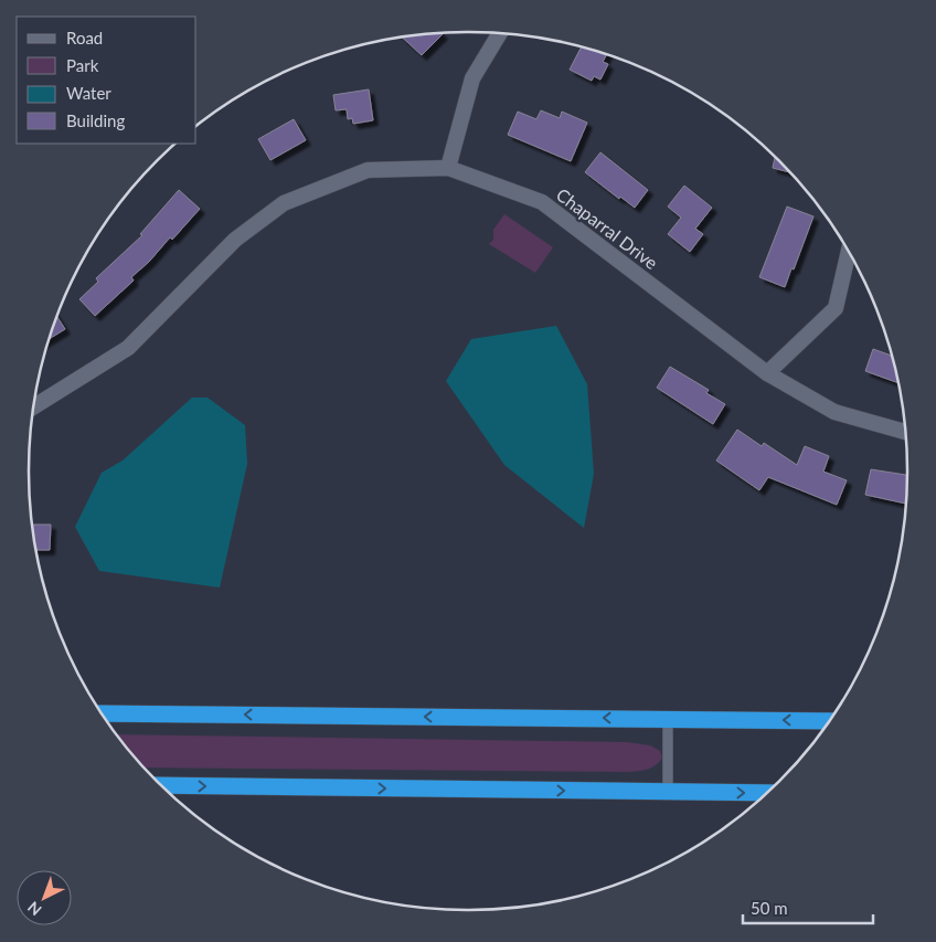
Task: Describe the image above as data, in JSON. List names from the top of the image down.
{
  "streets": {
    "street": ["Chaparral Drive"]
  },
  "legend": [
    "Road",
    "Park",
    "Water",
    "Building"
  ],
  "scale_bar": "50 m",
  "north": "bottom left"
}
